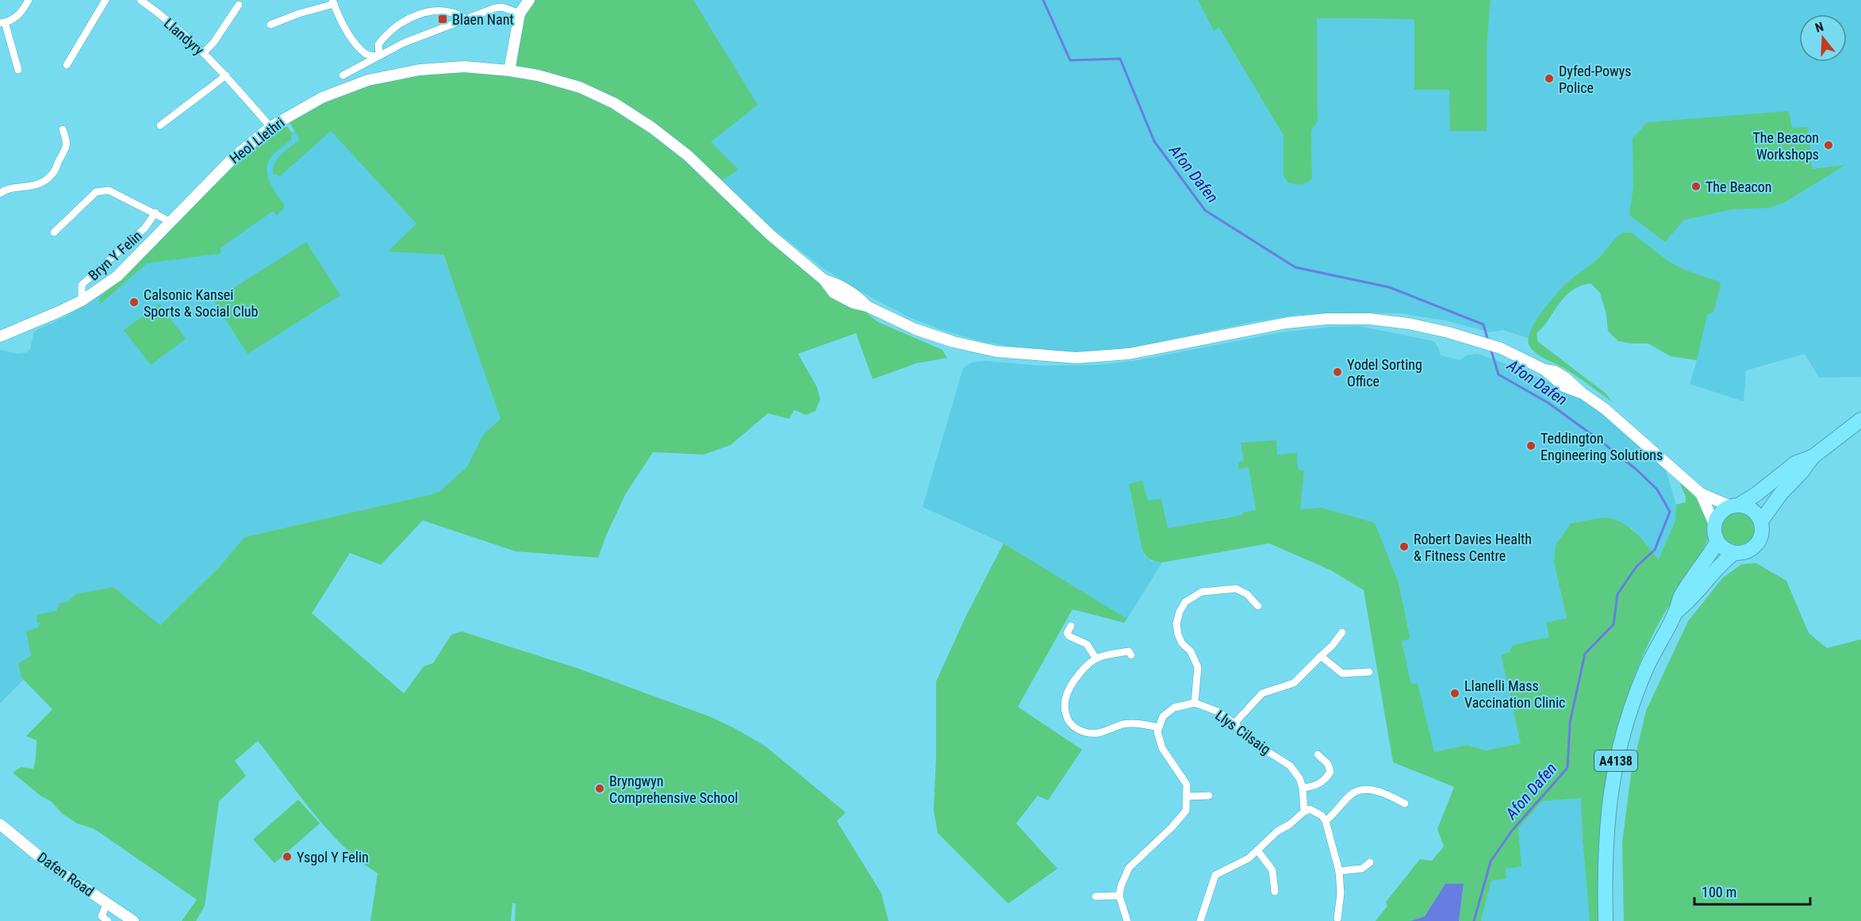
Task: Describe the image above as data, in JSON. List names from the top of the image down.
{
  "streets": {
    "highway": ["A4138"],
    "main road": ["Heol Llethri", "Dafen Road"],
    "street": ["Llandyry", "Bryn Y Felin", "Llys Cilsaig"]
  },
  "crossings": [
    ["Llandyry", "Heol Llethri"],
    ["Heol Llethri", "Bryn Y Felin"]
  ],
  "water": ["Afon Dafen"],
  "places": {
    "transit": ["Blaen Nant"],
    "other": [
      "Dyfed-Powys Police",
      "The Beacon Workshops",
      "The Beacon",
      "Calsonic Kansei Sports & Social Club",
      "Yodel Sorting Office",
      "Teddington Engineering Solutions",
      "Robert Davies Health & Fitness Centre",
      "Llanelli Mass Vaccination Clinic",
      "Bryngwyn Comprehensive School",
      "Ysgol Y Felin"
    ]
  },
  "scale_bar": "100 m",
  "north": "top"
}
